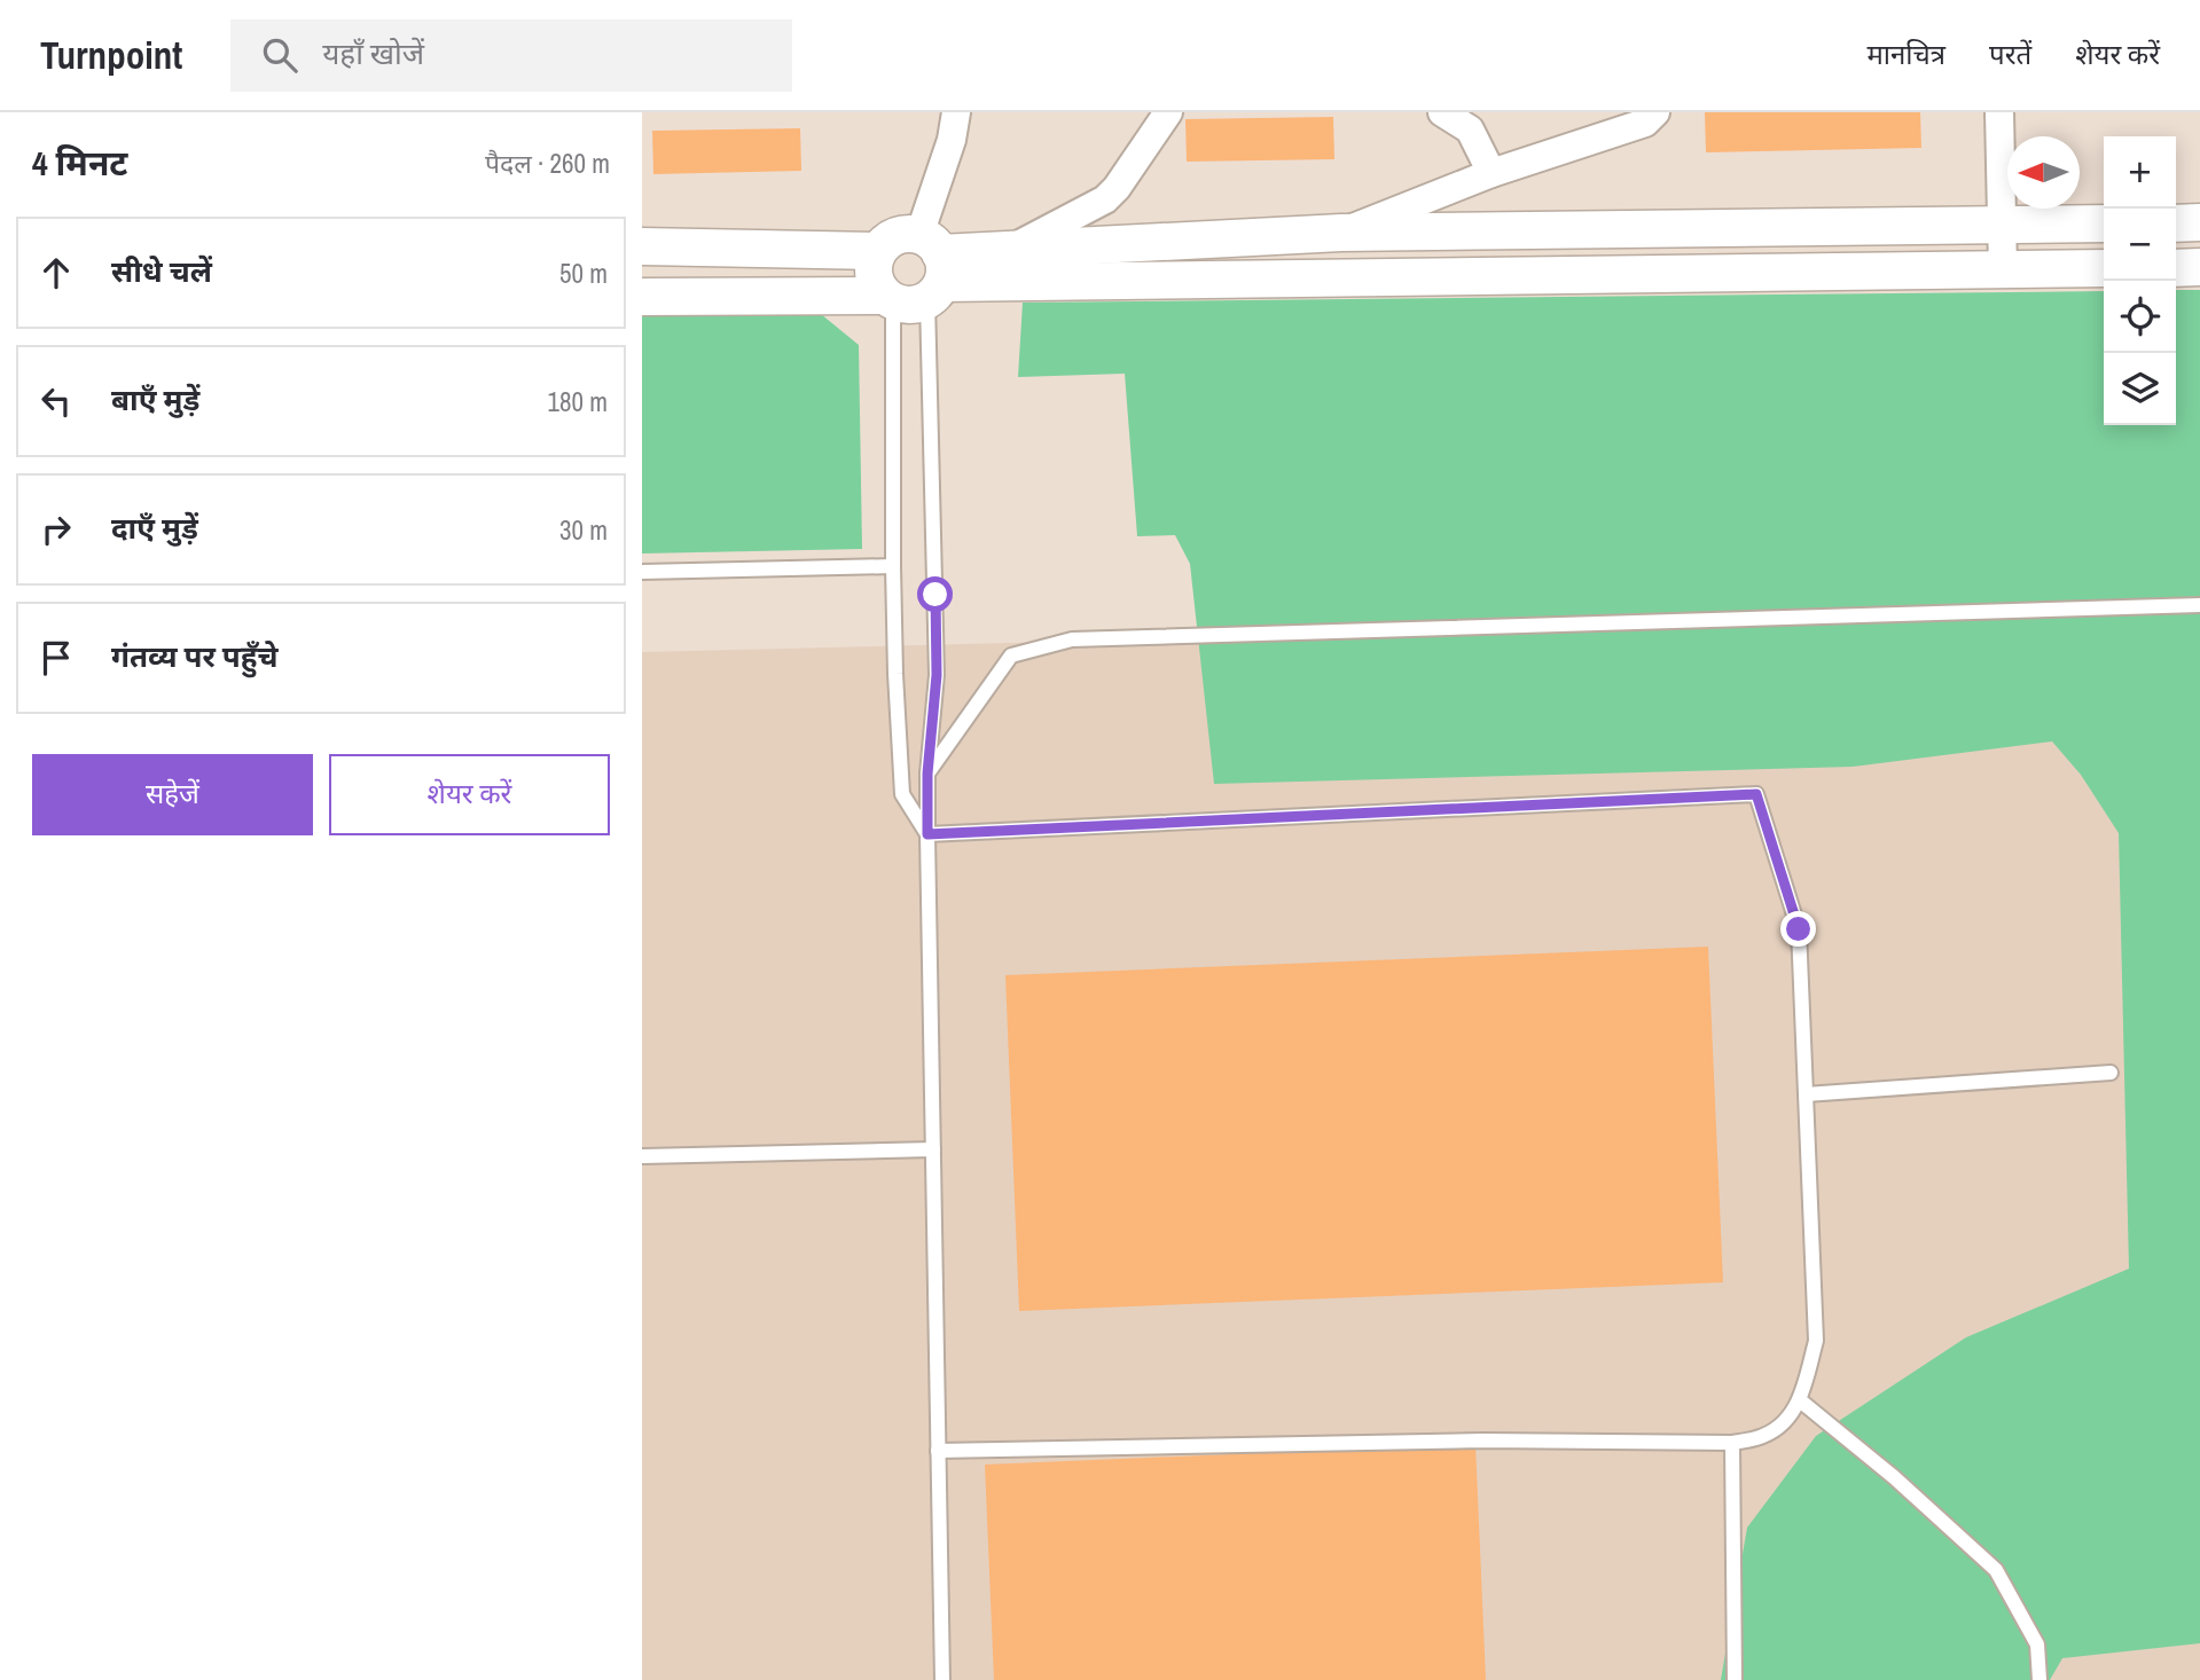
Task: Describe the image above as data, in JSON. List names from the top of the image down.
{
  "north": "left",
  "page": {
    "header": "Turnpoint",
    "search": "यहाँ खोजें",
    "nav": ["मानचित्र", "परतें", "शेयर करें"],
    "heading": ["4 मिनट", "पैदल · 260 m"],
    "map_buttons": ["+", "−"],
    "list": [
      ["सीधे चलें", "50 m"],
      ["बाएँ मुड़ें", "180 m"],
      ["दाएँ मुड़ें", "30 m"],
      "गंतव्य पर पहुँचे"
    ],
    "buttons": ["सहेजें", "शेयर करें"]
  }
}
